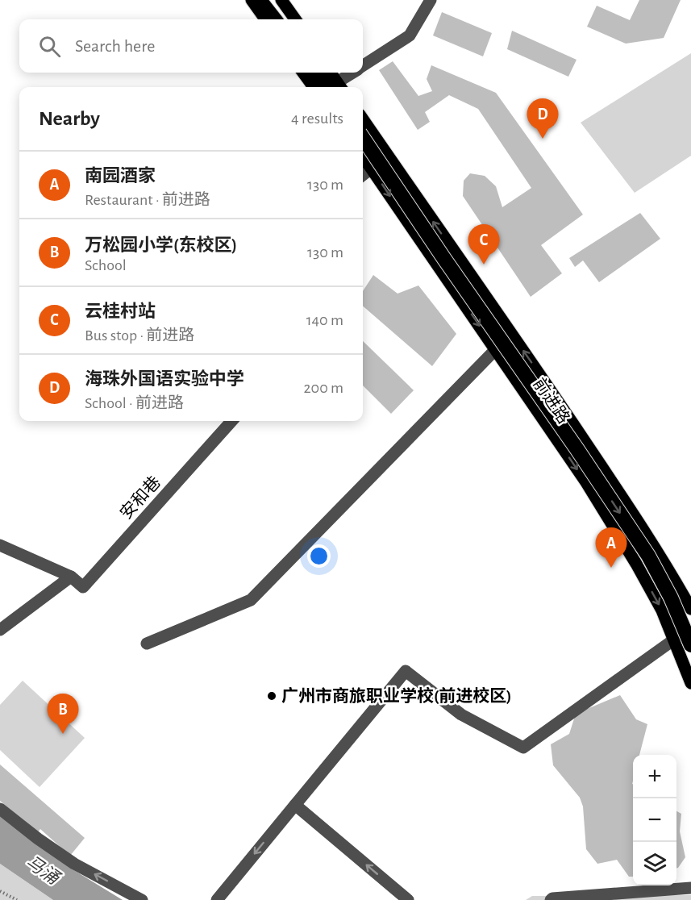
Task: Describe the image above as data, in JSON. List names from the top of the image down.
{
  "streets": {
    "main road": ["前进路"],
    "street": ["安和巷"]
  },
  "water": ["马涌"],
  "places": ["广州市商旅职业学校(前进校区)"],
  "page": {
    "search": "Search here",
    "heading": ["Nearby", "4 results"],
    "pins": [
      "D",
      "C",
      "A",
      "B"
    ],
    "list": [
      {
        "mark": "A",
        "name": "南园酒家",
        "note": "Restaurant · 前进路",
        "value": "130 m"
      },
      {
        "mark": "B",
        "name": "万松园小学(东校区)",
        "note": "School",
        "value": "130 m"
      },
      {
        "mark": "C",
        "name": "云桂村站",
        "note": "Bus stop · 前进路",
        "value": "140 m"
      },
      {
        "mark": "D",
        "name": "海珠外国语实验中学",
        "note": "School · 前进路",
        "value": "200 m"
      }
    ],
    "map_buttons": ["+", "−"]
  }
}
